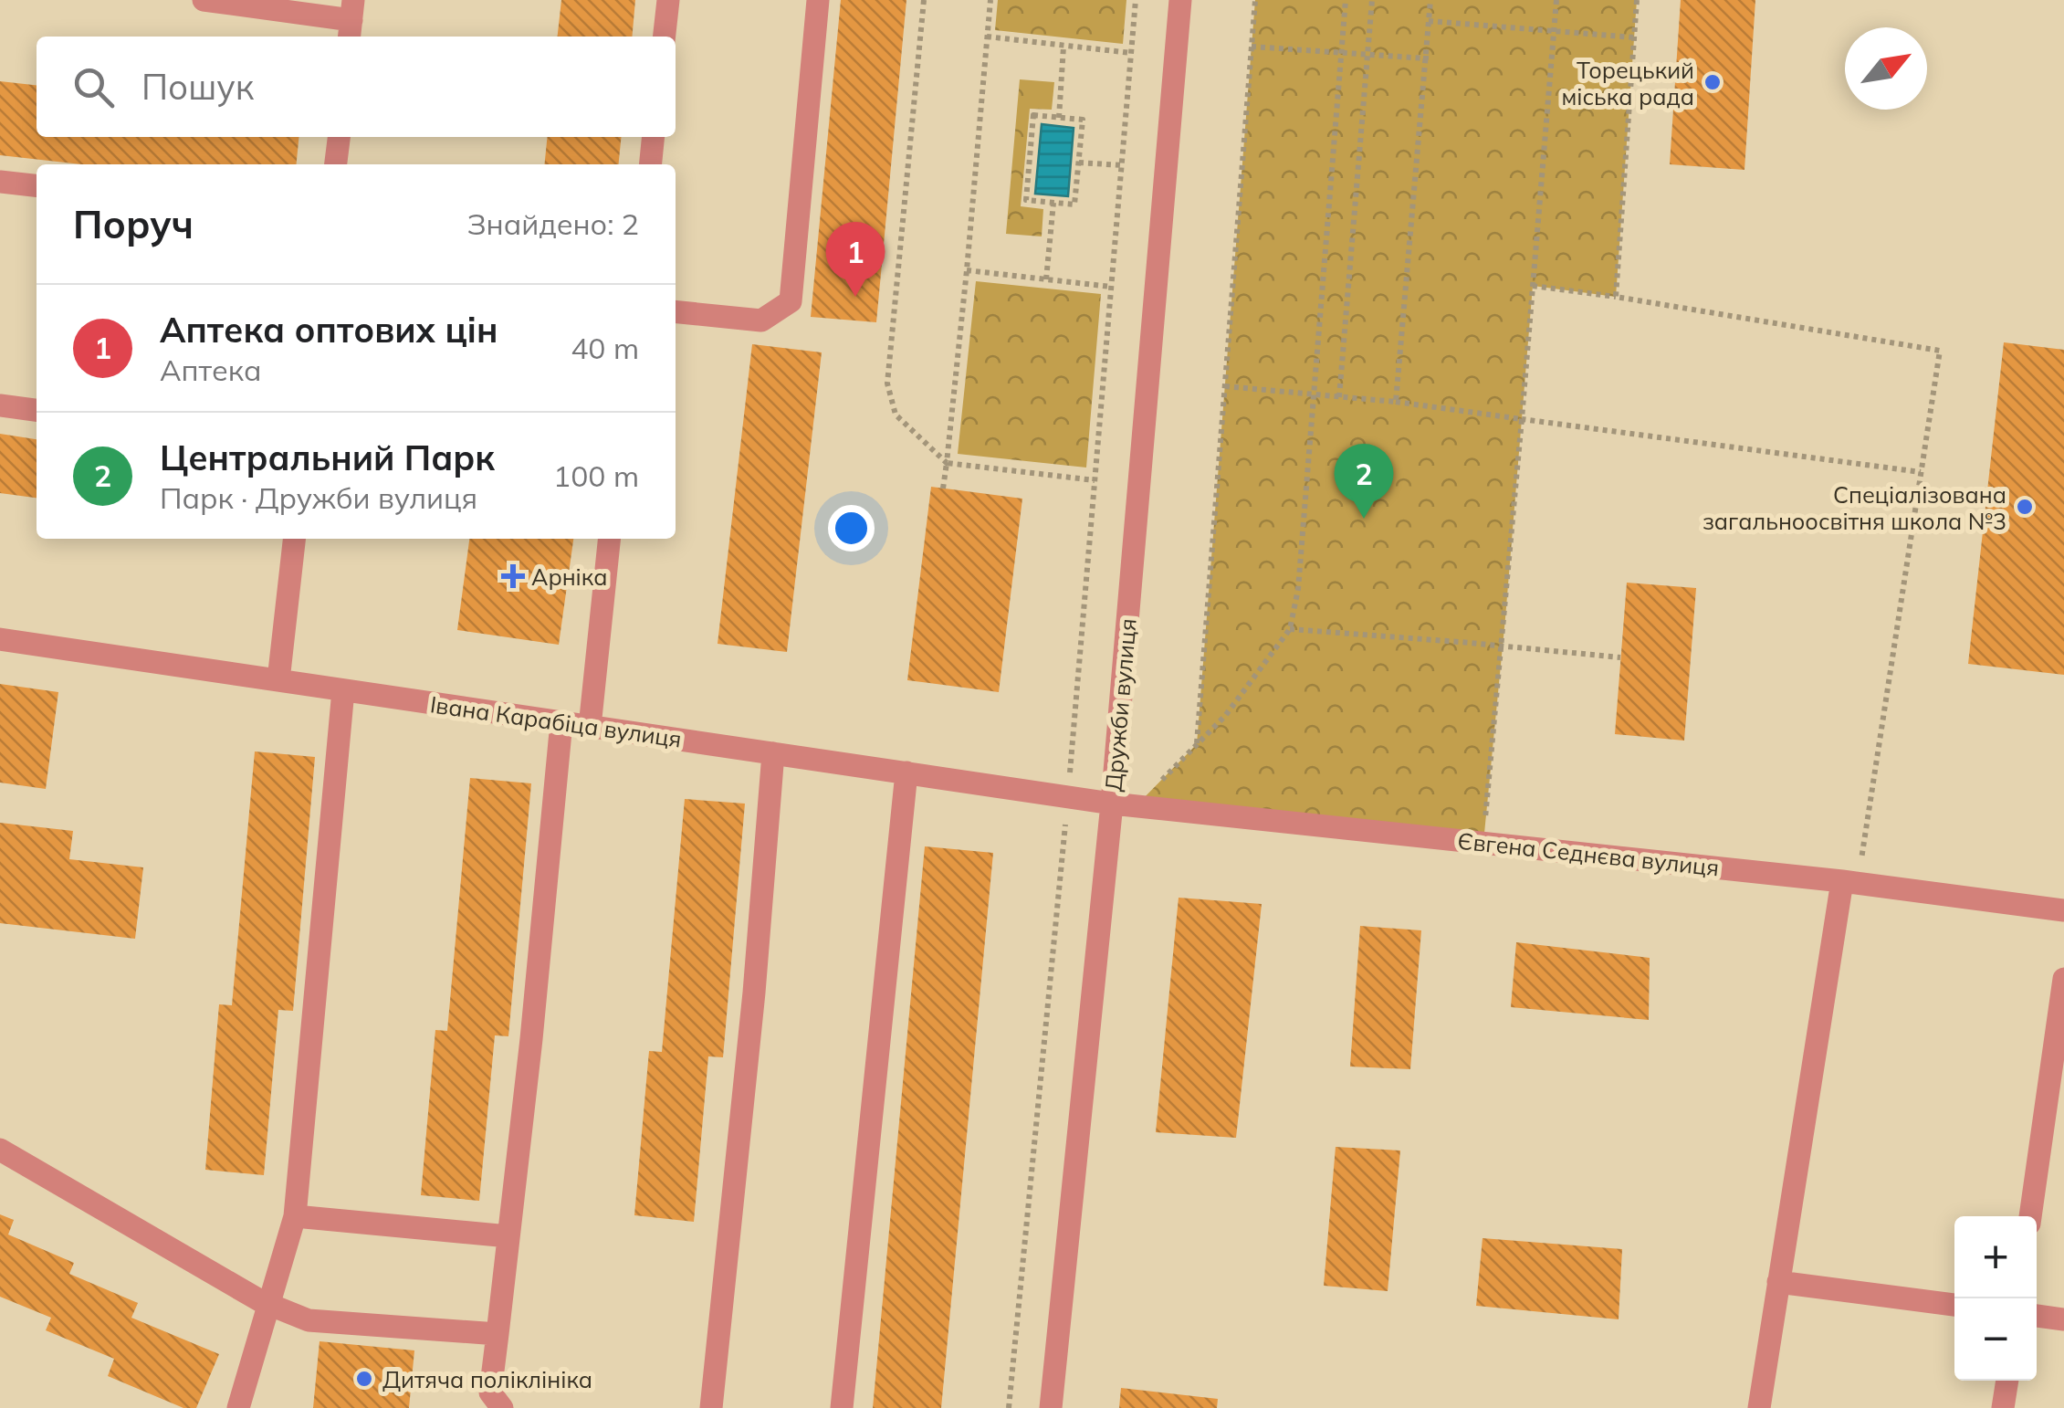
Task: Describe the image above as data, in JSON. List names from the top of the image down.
{
  "streets": {
    "street": ["Дружби вулиця", "Івана Карабіца вулиця", "Євгена Седнєва вулиця"]
  },
  "crossings": [
    ["Дружби вулиця", "Івана Карабіца вулиця"],
    ["Дружби вулиця", "Євгена Седнєва вулиця"],
    ["Івана Карабіца вулиця", "Євгена Седнєва вулиця"]
  ],
  "places": {
    "other": ["Торецький міська рада", "Спеціалізована загальноосвітня школа №3", "Дитяча поліклініка"],
    "health": ["Арніка"]
  },
  "north": "top right",
  "page": {
    "search": "Пошук",
    "heading": ["Поруч", "Знайдено: 2"],
    "pins": ["1", "2"],
    "list": [
      {
        "mark": "1",
        "name": "Аптека оптових цін",
        "note": "Аптека",
        "value": "40 m"
      },
      {
        "mark": "2",
        "name": "Центральний Парк",
        "note": "Парк · Дружби вулиця",
        "value": "100 m"
      }
    ],
    "map_buttons": ["+", "−"]
  }
}
